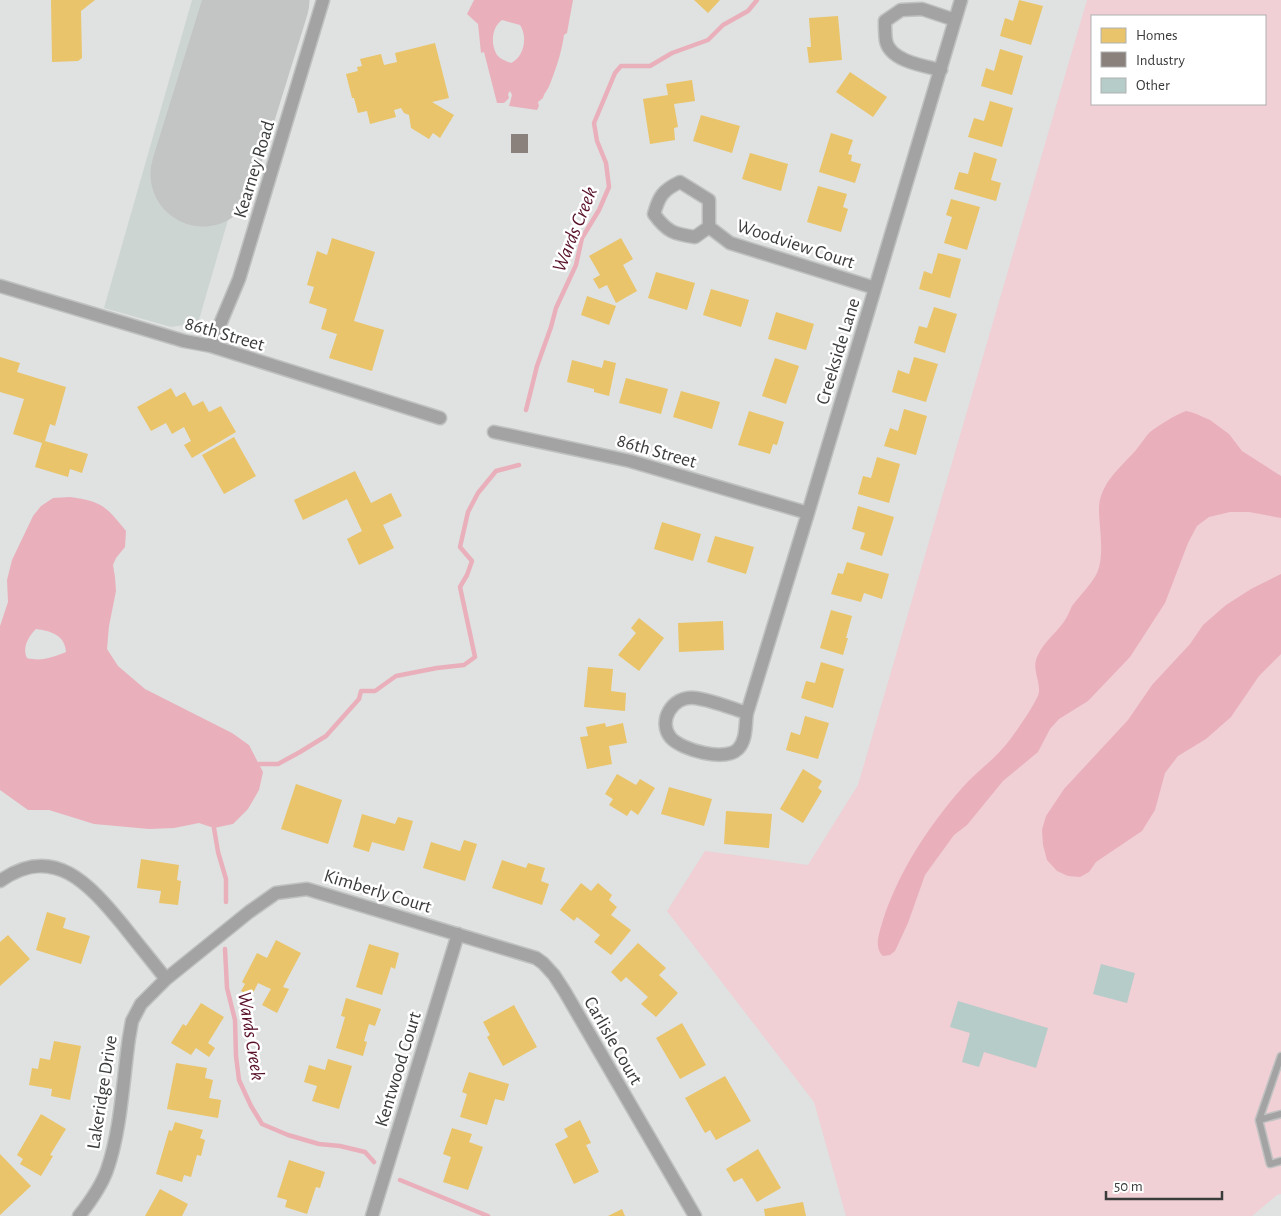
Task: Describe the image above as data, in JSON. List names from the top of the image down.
{
  "streets": {
    "street": [
      "Kearney Road",
      "Woodview Court",
      "86th Street",
      "Creekside Lane",
      "Kimberly Court",
      "Carlisle Court",
      "Kentwood Court",
      "Lakeridge Drive"
    ]
  },
  "crossings": [
    ["Kearney Road", "86th Street"],
    ["Woodview Court", "Creekside Lane"],
    ["86th Street", "Creekside Lane"],
    ["Kimberly Court", "Carlisle Court"],
    ["Kimberly Court", "Kentwood Court"],
    ["Kimberly Court", "Lakeridge Drive"],
    ["Carlisle Court", "Kentwood Court"]
  ],
  "water": ["Wards Creek"],
  "legend": ["Homes", "Industry", "Other"],
  "scale_bar": "50 m"
}
